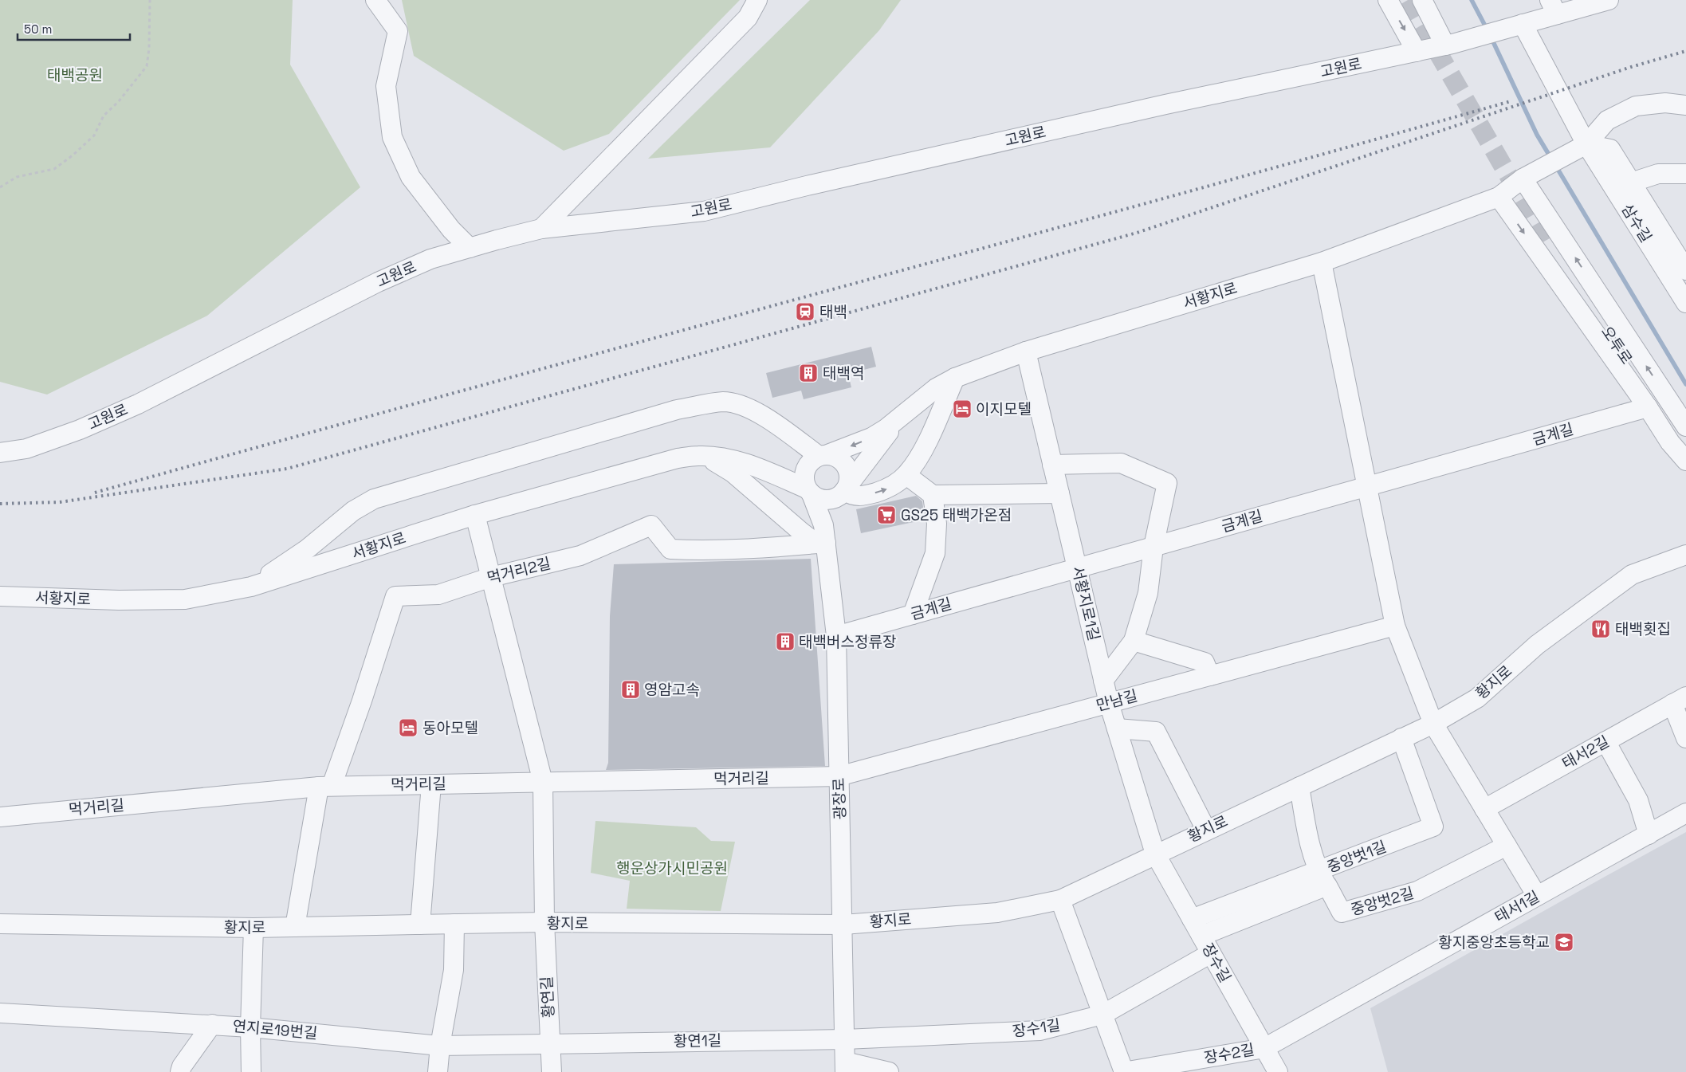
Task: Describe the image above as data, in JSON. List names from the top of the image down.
{
  "streets": {
    "street": [
      "고원로",
      "삼수길",
      "서황지로",
      "오투로",
      "금계길",
      "먹거리2길",
      "서황지로1길",
      "황지로",
      "만남길",
      "태서2길",
      "먹거리길",
      "광장로",
      "중앙벗1길",
      "중앙벗2길",
      "태서1길",
      "장수길",
      "황연길",
      "장수1길",
      "연지로19번길",
      "황연1길",
      "장수2길"
    ]
  },
  "crossings": [
    ["고원로", "삼수길"],
    ["삼수길", "서황지로"],
    ["서황지로", "서황지로1길"],
    ["서황지로", "황연길"],
    ["금계길", "서황지로1길"],
    ["금계길", "광장로"],
    ["먹거리2길", "먹거리길"],
    ["먹거리2길", "광장로"],
    ["먹거리2길", "황연길"],
    ["서황지로1길", "황지로"],
    ["서황지로1길", "만남길"],
    ["서황지로1길", "장수길"],
    ["황지로", "광장로"],
    ["황지로", "중앙벗1길"],
    ["황지로", "장수길"],
    ["황지로", "황연길"],
    ["만남길", "먹거리길"],
    ["만남길", "광장로"],
    ["먹거리길", "광장로"],
    ["먹거리길", "황연길"],
    ["광장로", "장수1길"],
    ["광장로", "황연1길"],
    ["중앙벗1길", "중앙벗2길"],
    ["중앙벗1길", "장수길"],
    ["태서1길", "장수길"],
    ["태서1길", "장수2길"],
    ["장수길", "장수1길"],
    ["장수길", "장수2길"],
    ["황연길", "연지로19번길"],
    ["황연길", "황연1길"],
    ["장수1길", "황연1길"],
    ["연지로19번길", "황연1길"]
  ],
  "parks": ["태백공원", "행운상가시민공원"],
  "places": {
    "station": ["태백"],
    "building": ["태백역", "태백버스정류장", "영암고속"],
    "hotel": ["이지모텔", "동아모텔"],
    "supermarket": ["GS25 태백가온점"],
    "restaurant": ["태백횟집"],
    "school or university": ["황지중앙초등학교"]
  },
  "scale_bar": "50 m"
}
